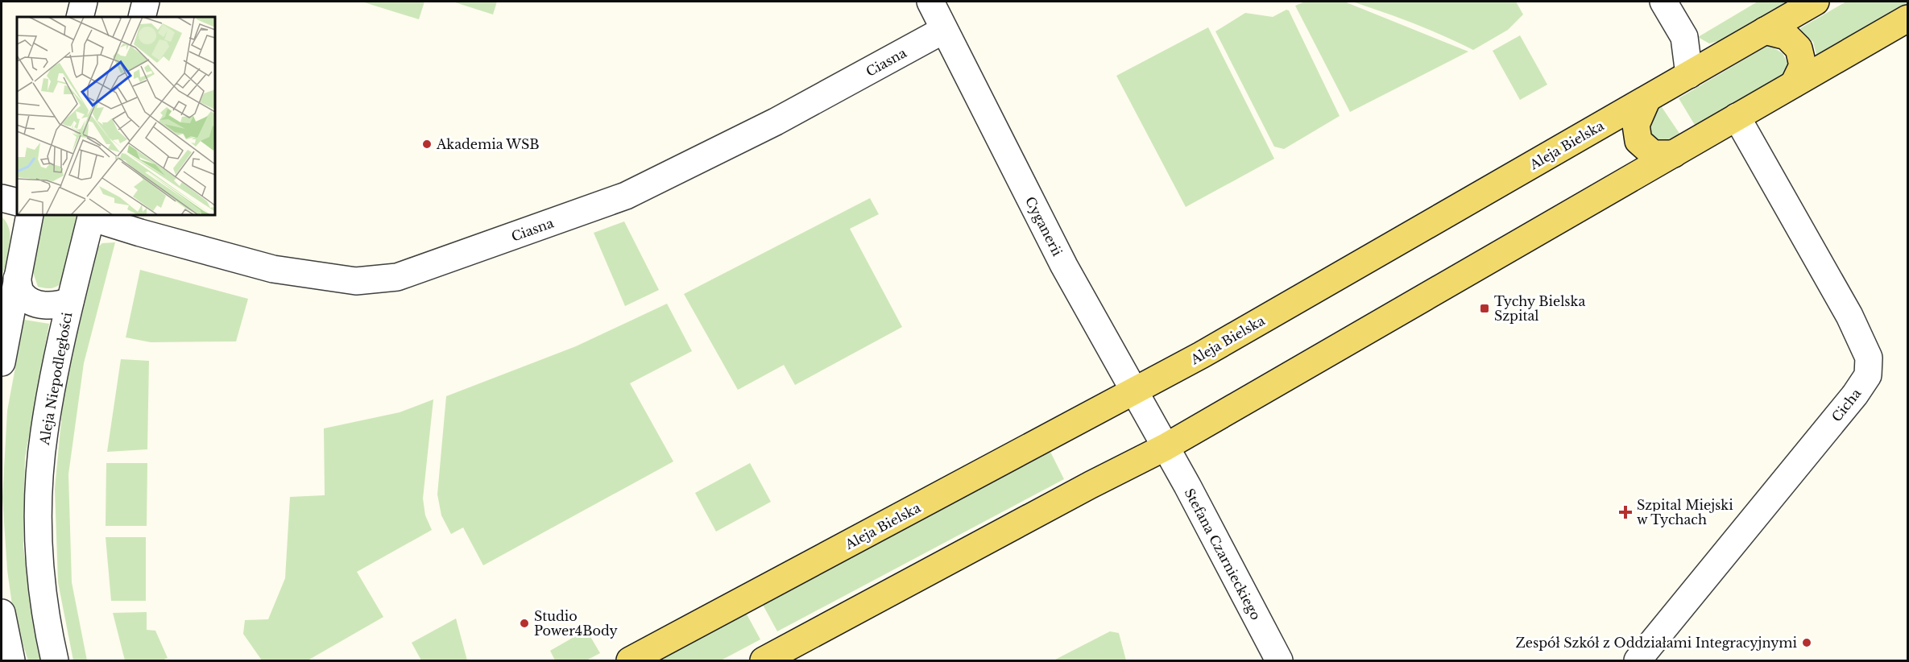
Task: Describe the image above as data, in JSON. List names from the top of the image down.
{
  "streets": {
    "main road": ["Aleja Bielska"],
    "street": [
      "Ciasna",
      "Cyganerii",
      "Aleja Niepodległości",
      "Cicha",
      "Stefana Czarnieckiego"
    ]
  },
  "crossings": [
    ["Ciasna", "Cyganerii"],
    ["Ciasna", "Aleja Niepodległości"],
    ["Aleja Bielska", "Cyganerii"],
    ["Cyganerii", "Stefana Czarnieckiego"]
  ],
  "places": {
    "other": ["Akademia WSB", "Studio Power4Body", "Zespół Szkół z Oddziałami Integracyjnymi"],
    "transit": ["Tychy Bielska Szpital"],
    "health": ["Szpital Miejski w Tychach"]
  }
}
